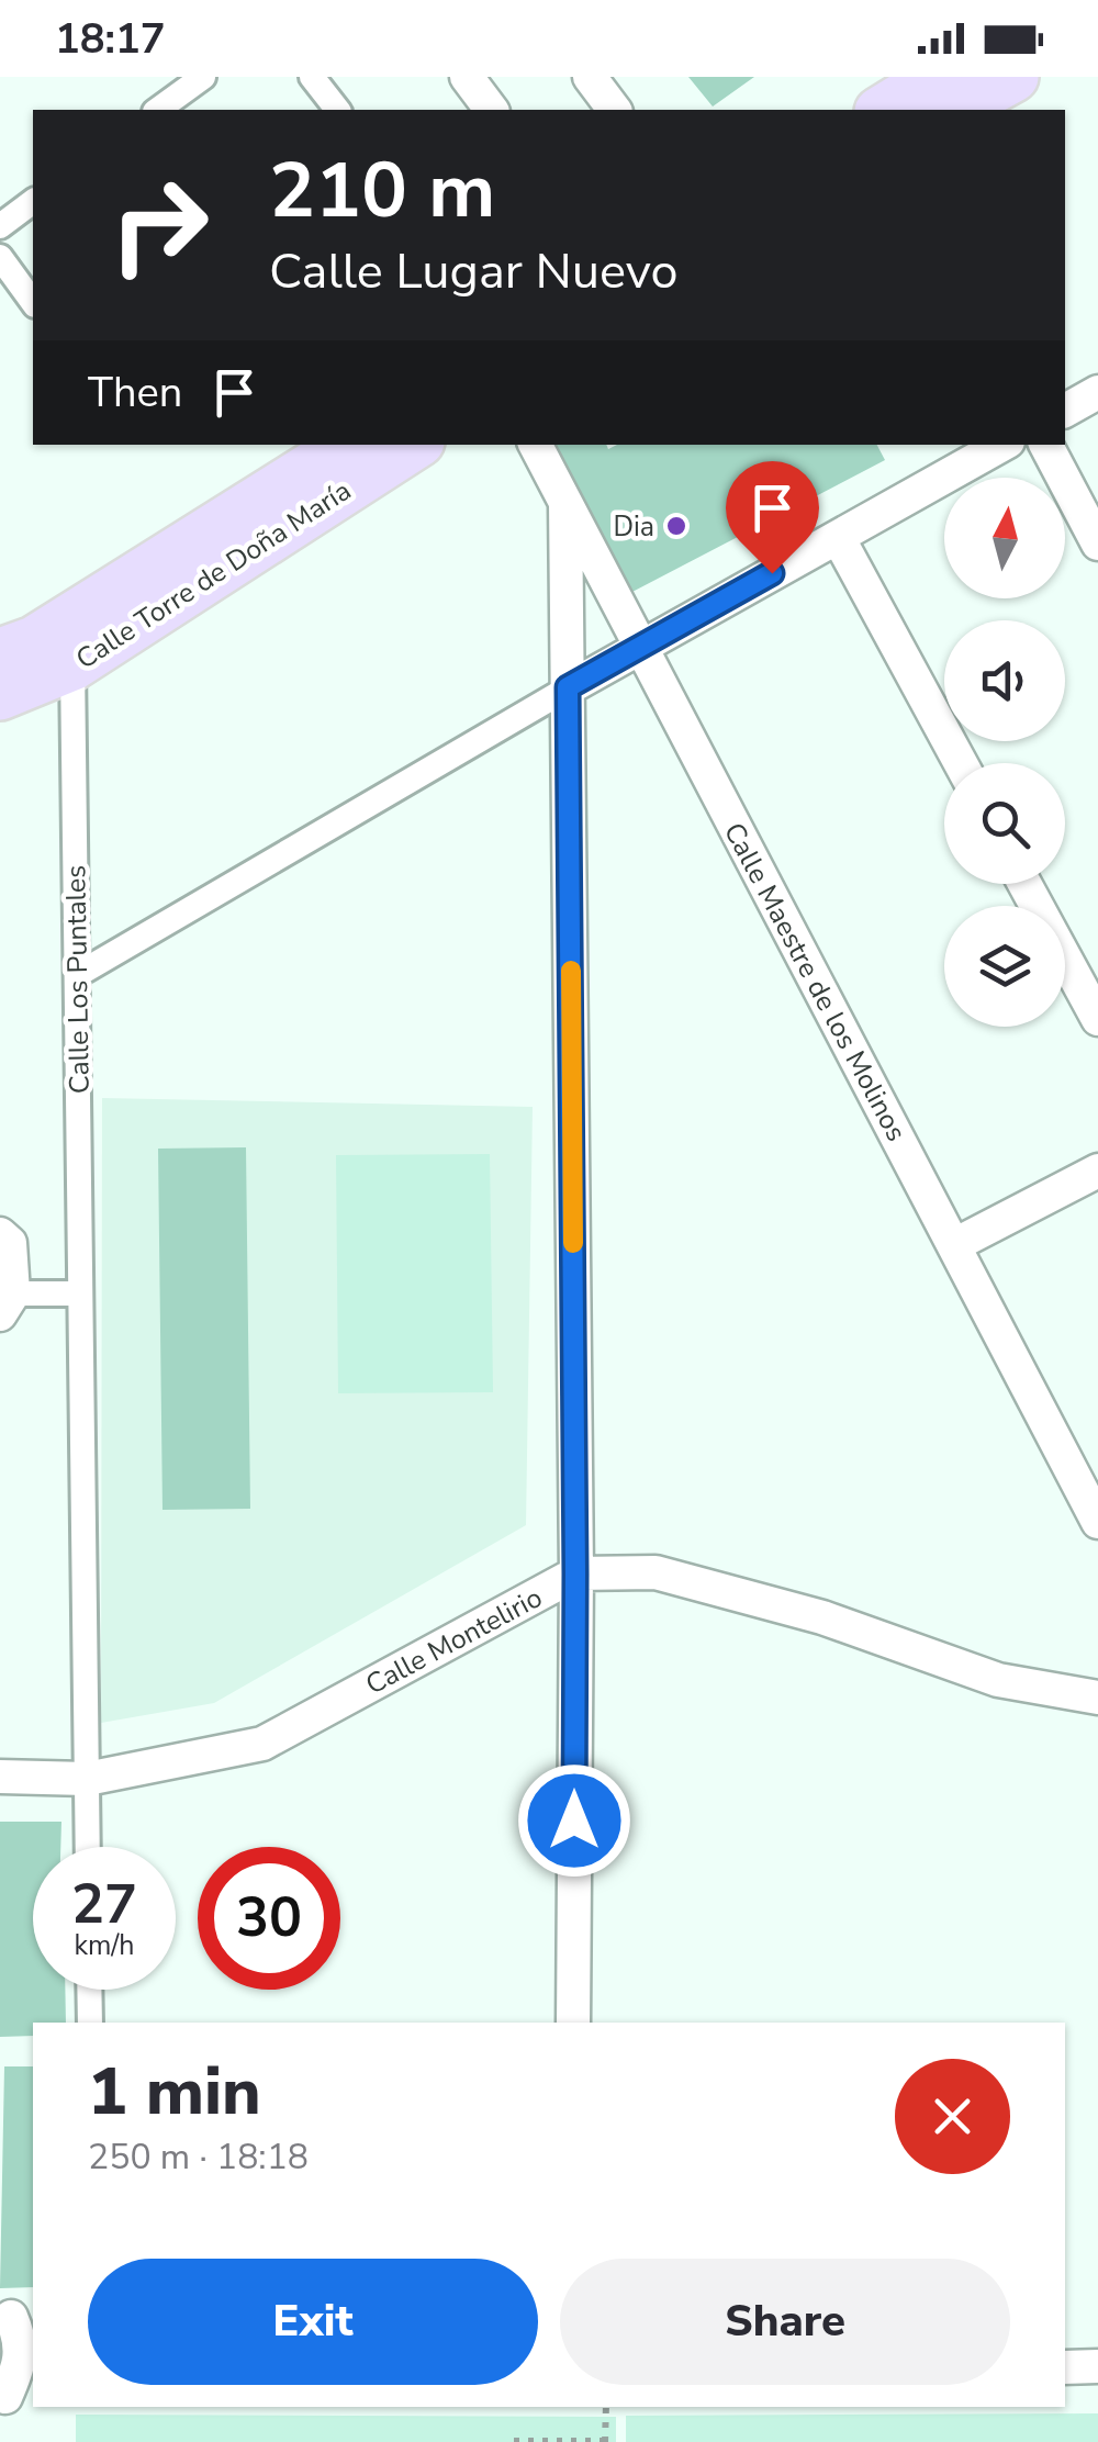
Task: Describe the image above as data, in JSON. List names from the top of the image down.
{
  "streets": {
    "main road": ["Calle Torre de Doña María"],
    "street": ["Calle Los Puntales", "Calle Maestre de los Molinos", "Calle Montelirio"]
  },
  "crossings": [
    ["Calle Torre de Doña María", "Calle Los Puntales"],
    ["Calle Los Puntales", "Calle Montelirio"]
  ],
  "places": ["Dia"],
  "north": "top",
  "page": {
    "status": "18:17",
    "turn": ["210 m", "Calle Lugar Nuevo"],
    "then": "Then",
    "speed": "27 km/h",
    "limit": "30",
    "heading": ["1 min", "250 m · 18:18"],
    "buttons": ["Exit", "Share"]
  }
}
